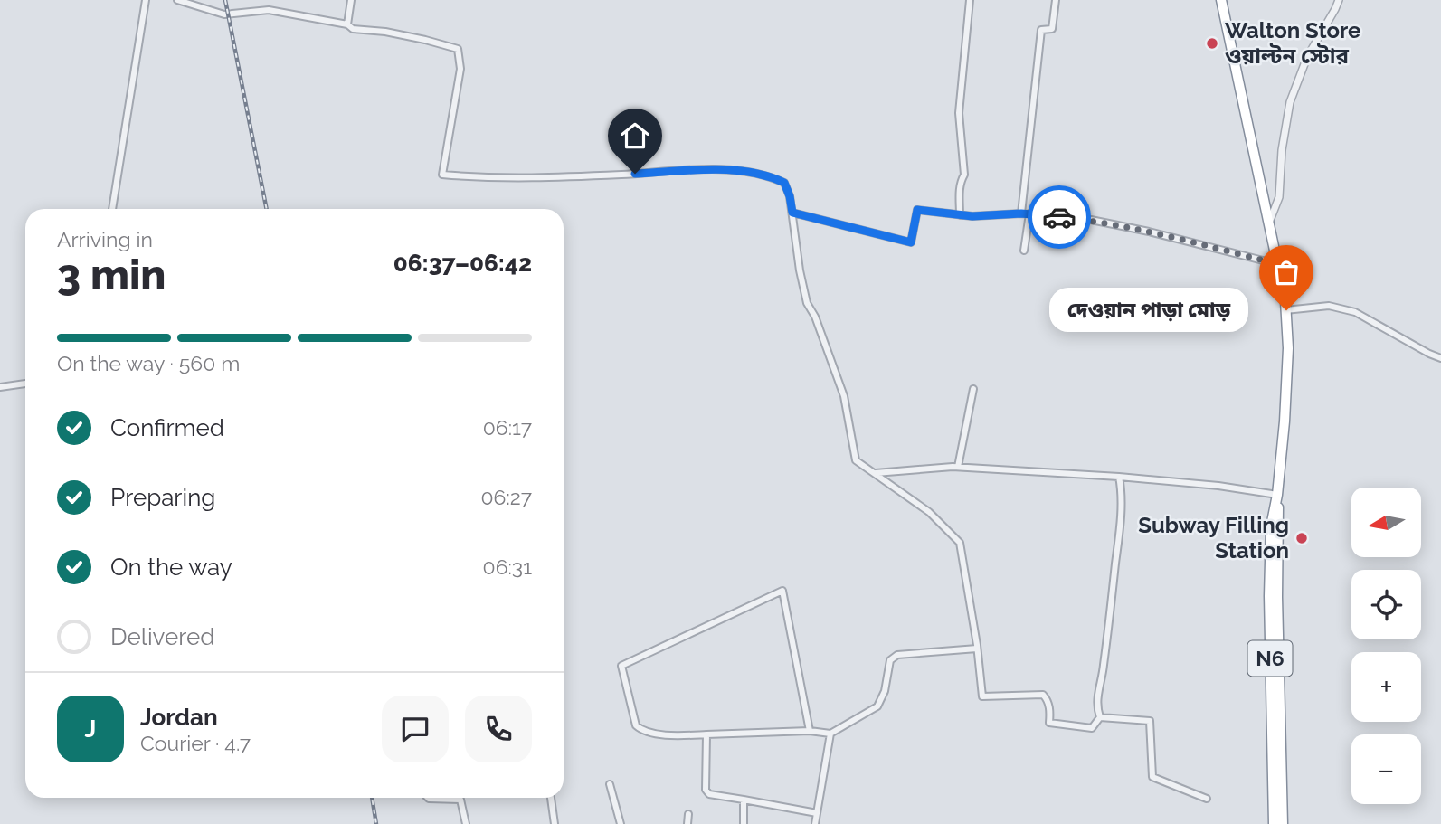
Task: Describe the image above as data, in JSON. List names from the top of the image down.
{
  "streets": {
    "highway": ["N6"]
  },
  "places": ["Walton Store ওয়াল্টন স্টোর", "দেওয়ান পাড়া মোড়", "Subway Filling Station"],
  "north": "left",
  "page": {
    "heading": ["3 min", "Arriving in", "06:37–06:42"],
    "panel": ["Jordan", "Courier · 4.7"],
    "bubble": "দেওয়ান পাড়া মোড়",
    "bar": "On the way · 560 m",
    "list": [
      ["Confirmed", "06:17"],
      ["Preparing", "06:27"],
      ["On the way", "06:31"],
      "Delivered"
    ],
    "map_buttons": ["+", "−"],
    "round": "J"
  }
}
